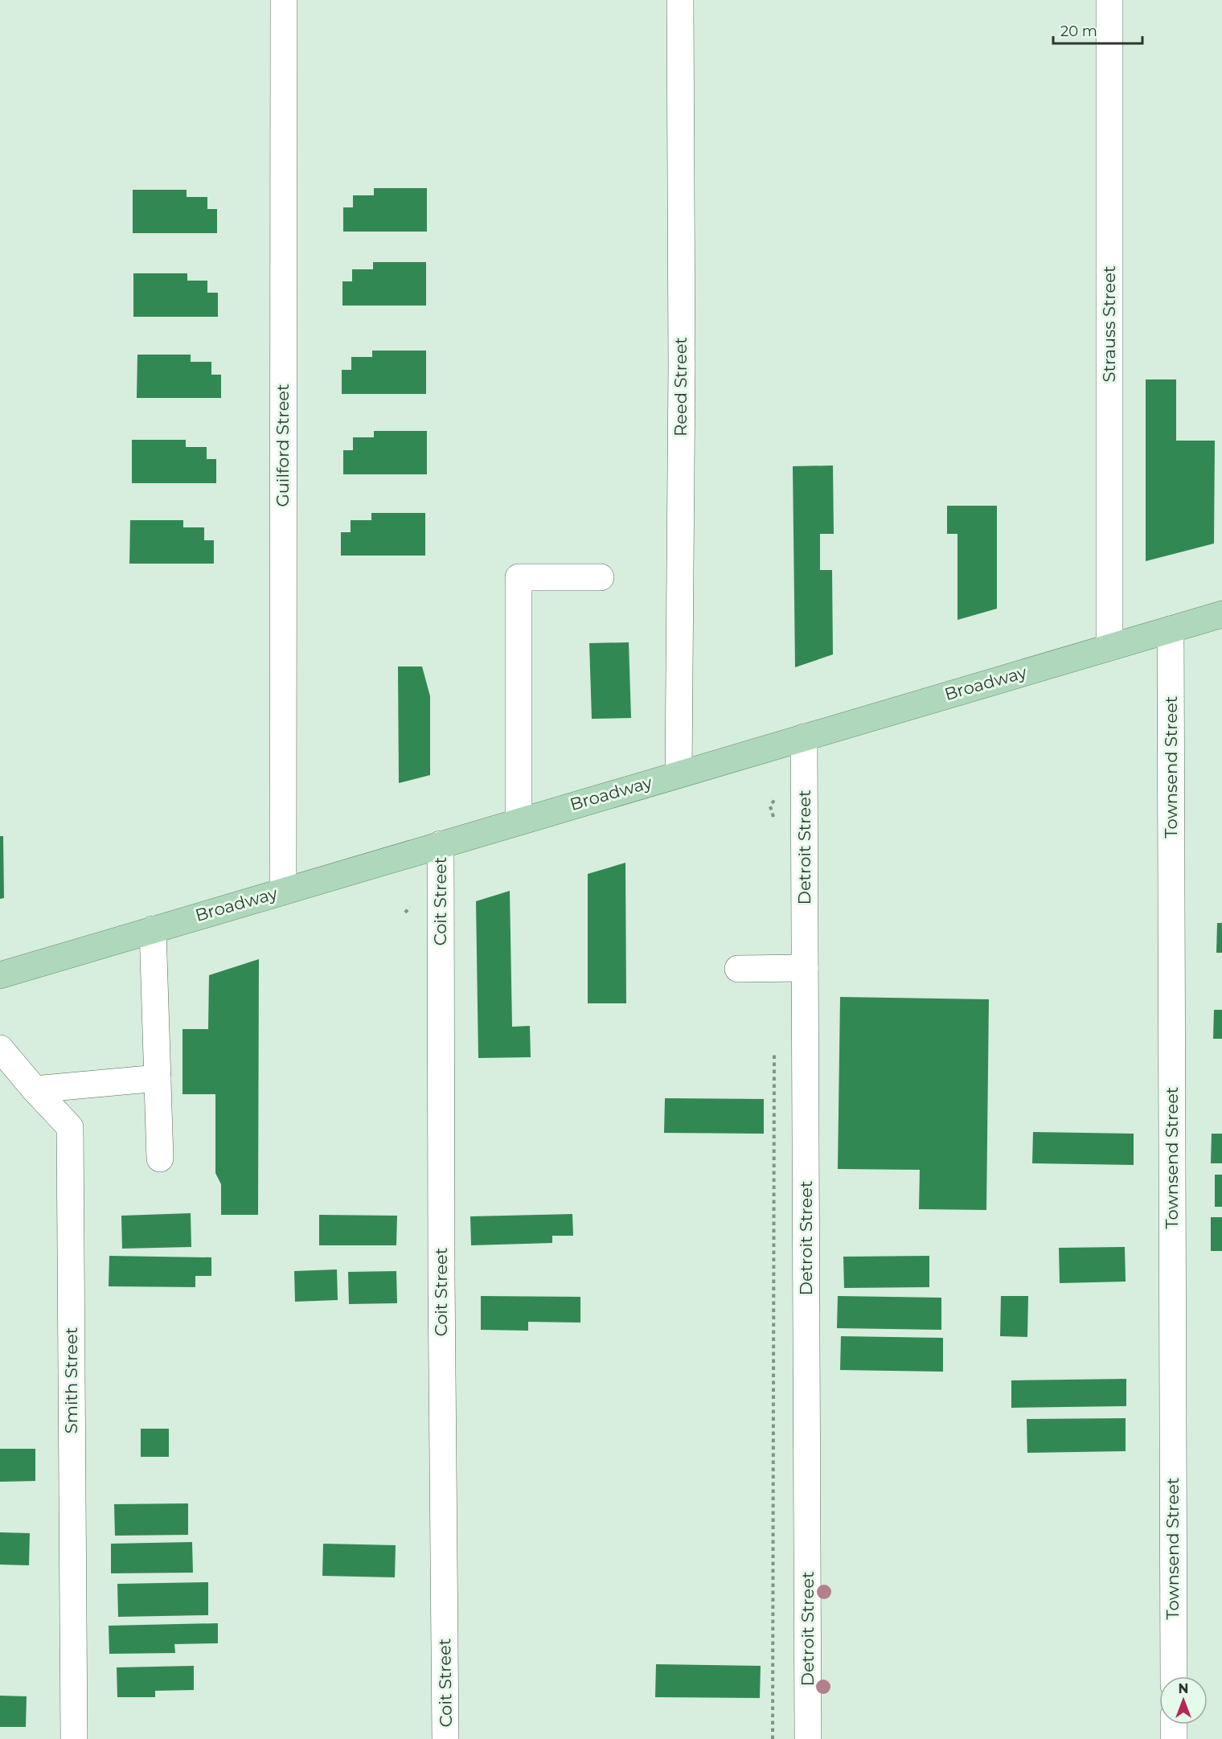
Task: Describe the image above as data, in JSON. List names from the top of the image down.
{
  "streets": {
    "main road": ["Broadway"],
    "street": [
      "Strauss Street",
      "Reed Street",
      "Guilford Street",
      "Townsend Street",
      "Detroit Street",
      "Coit Street",
      "Smith Street"
    ]
  },
  "crossings": [
    ["Strauss Street", "Broadway"],
    ["Reed Street", "Broadway"],
    ["Guilford Street", "Broadway"],
    ["Broadway", "Townsend Street"],
    ["Broadway", "Detroit Street"],
    ["Broadway", "Coit Street"]
  ],
  "scale_bar": "20 m",
  "north": "top"
}
